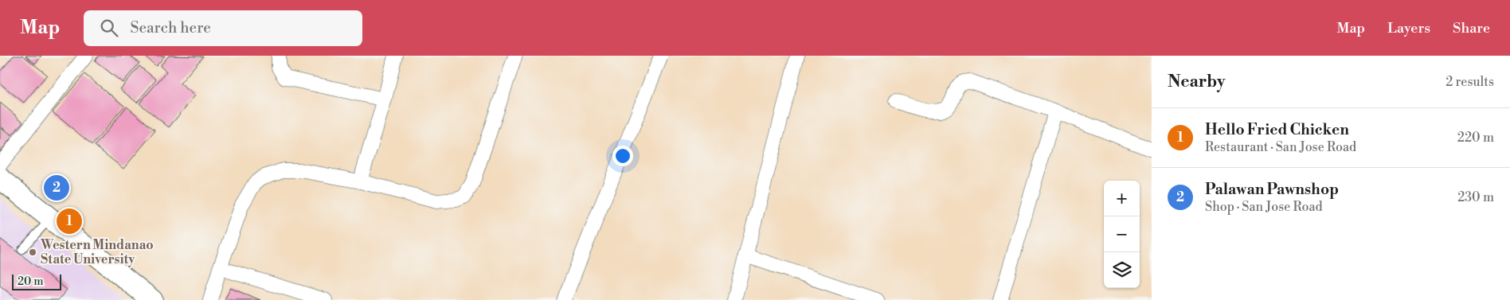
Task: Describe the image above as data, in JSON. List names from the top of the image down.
{
  "places": ["Western Mindanao State University"],
  "scale_bar": "20 m",
  "page": {
    "header": "Map",
    "search": "Search here",
    "nav": ["Map", "Layers", "Share"],
    "heading": ["Nearby", "2 results"],
    "list": [
      {
        "mark": "1",
        "name": "Hello Fried Chicken",
        "note": "Restaurant · San Jose Road",
        "value": "220 m"
      },
      {
        "mark": "2",
        "name": "Palawan Pawnshop",
        "note": "Shop · San Jose Road",
        "value": "230 m"
      }
    ],
    "pins": ["2", "1"],
    "map_buttons": ["+", "−"],
    "scale": "20 m"
  }
}
